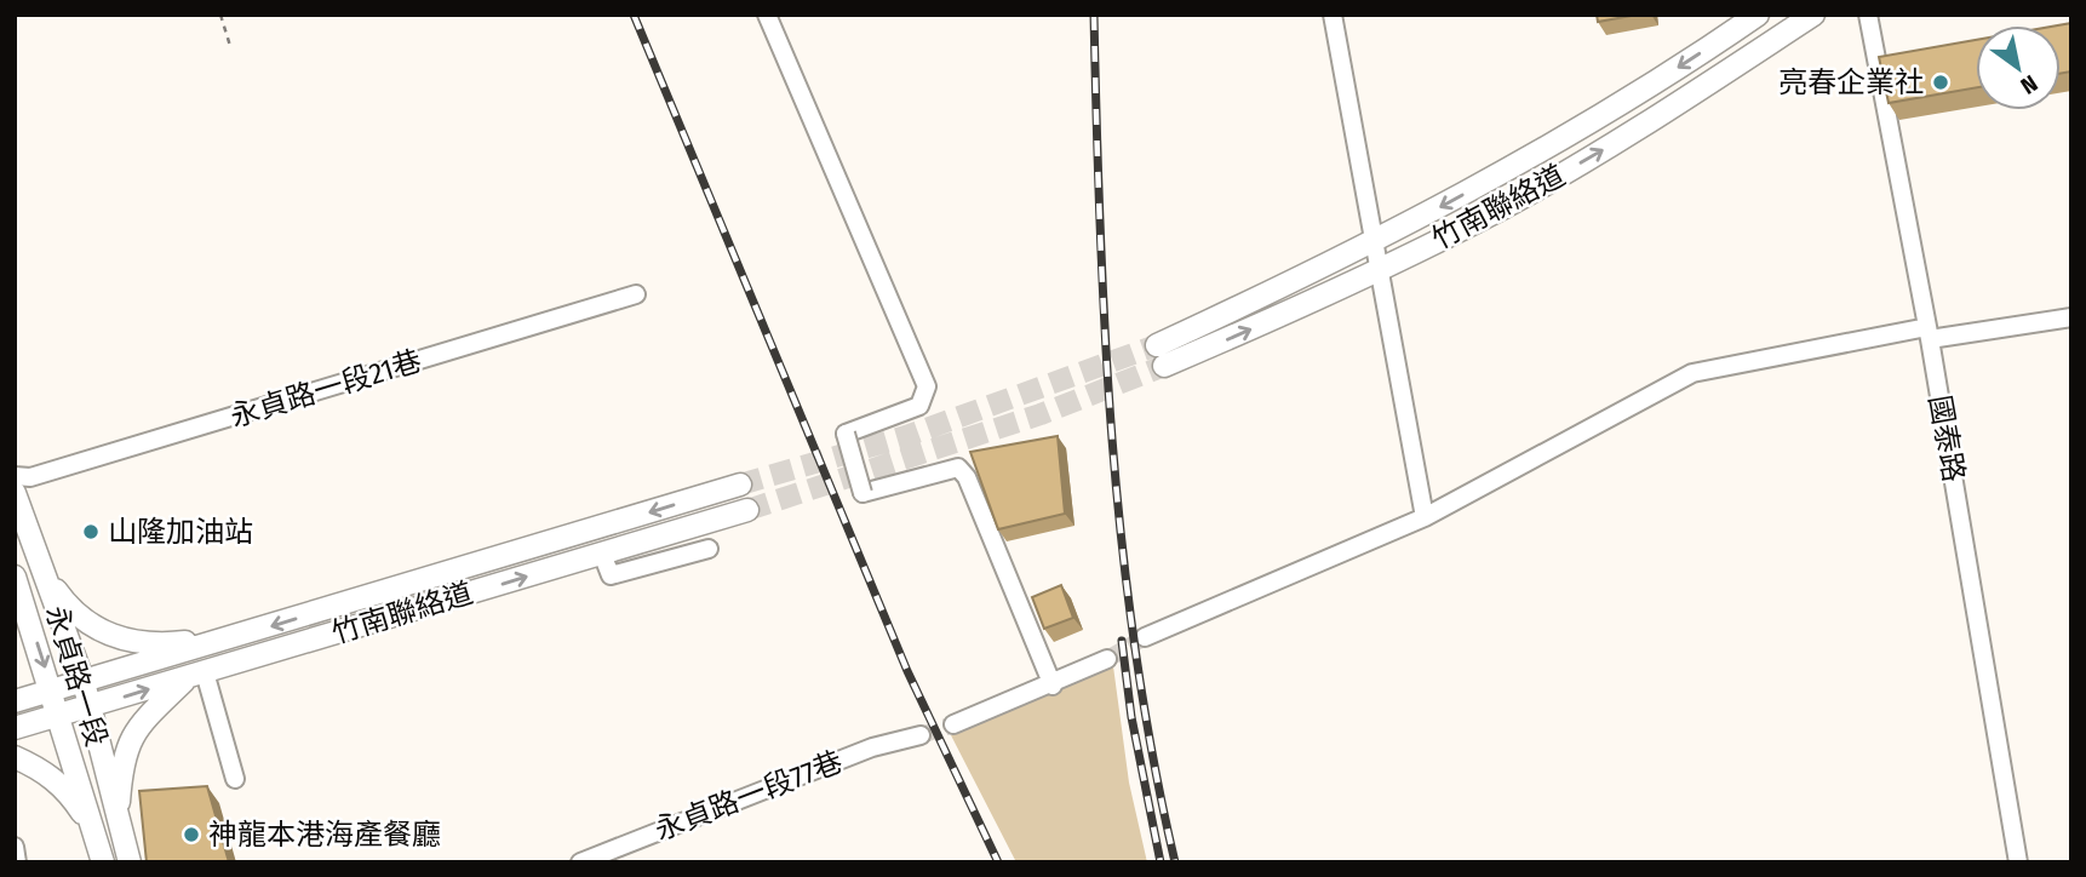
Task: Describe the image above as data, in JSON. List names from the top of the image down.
{
  "streets": {
    "main road": ["竹南聯絡道", "永貞路一段"],
    "street": ["永貞路一段21巷", "國泰路", "永貞路一段77巷"]
  },
  "crossings": [
    ["竹南聯絡道", "永貞路一段"]
  ],
  "places": ["亮春企業社", "山隆加油站", "神龍本港海產餐廳"],
  "north": "bottom right"
}
